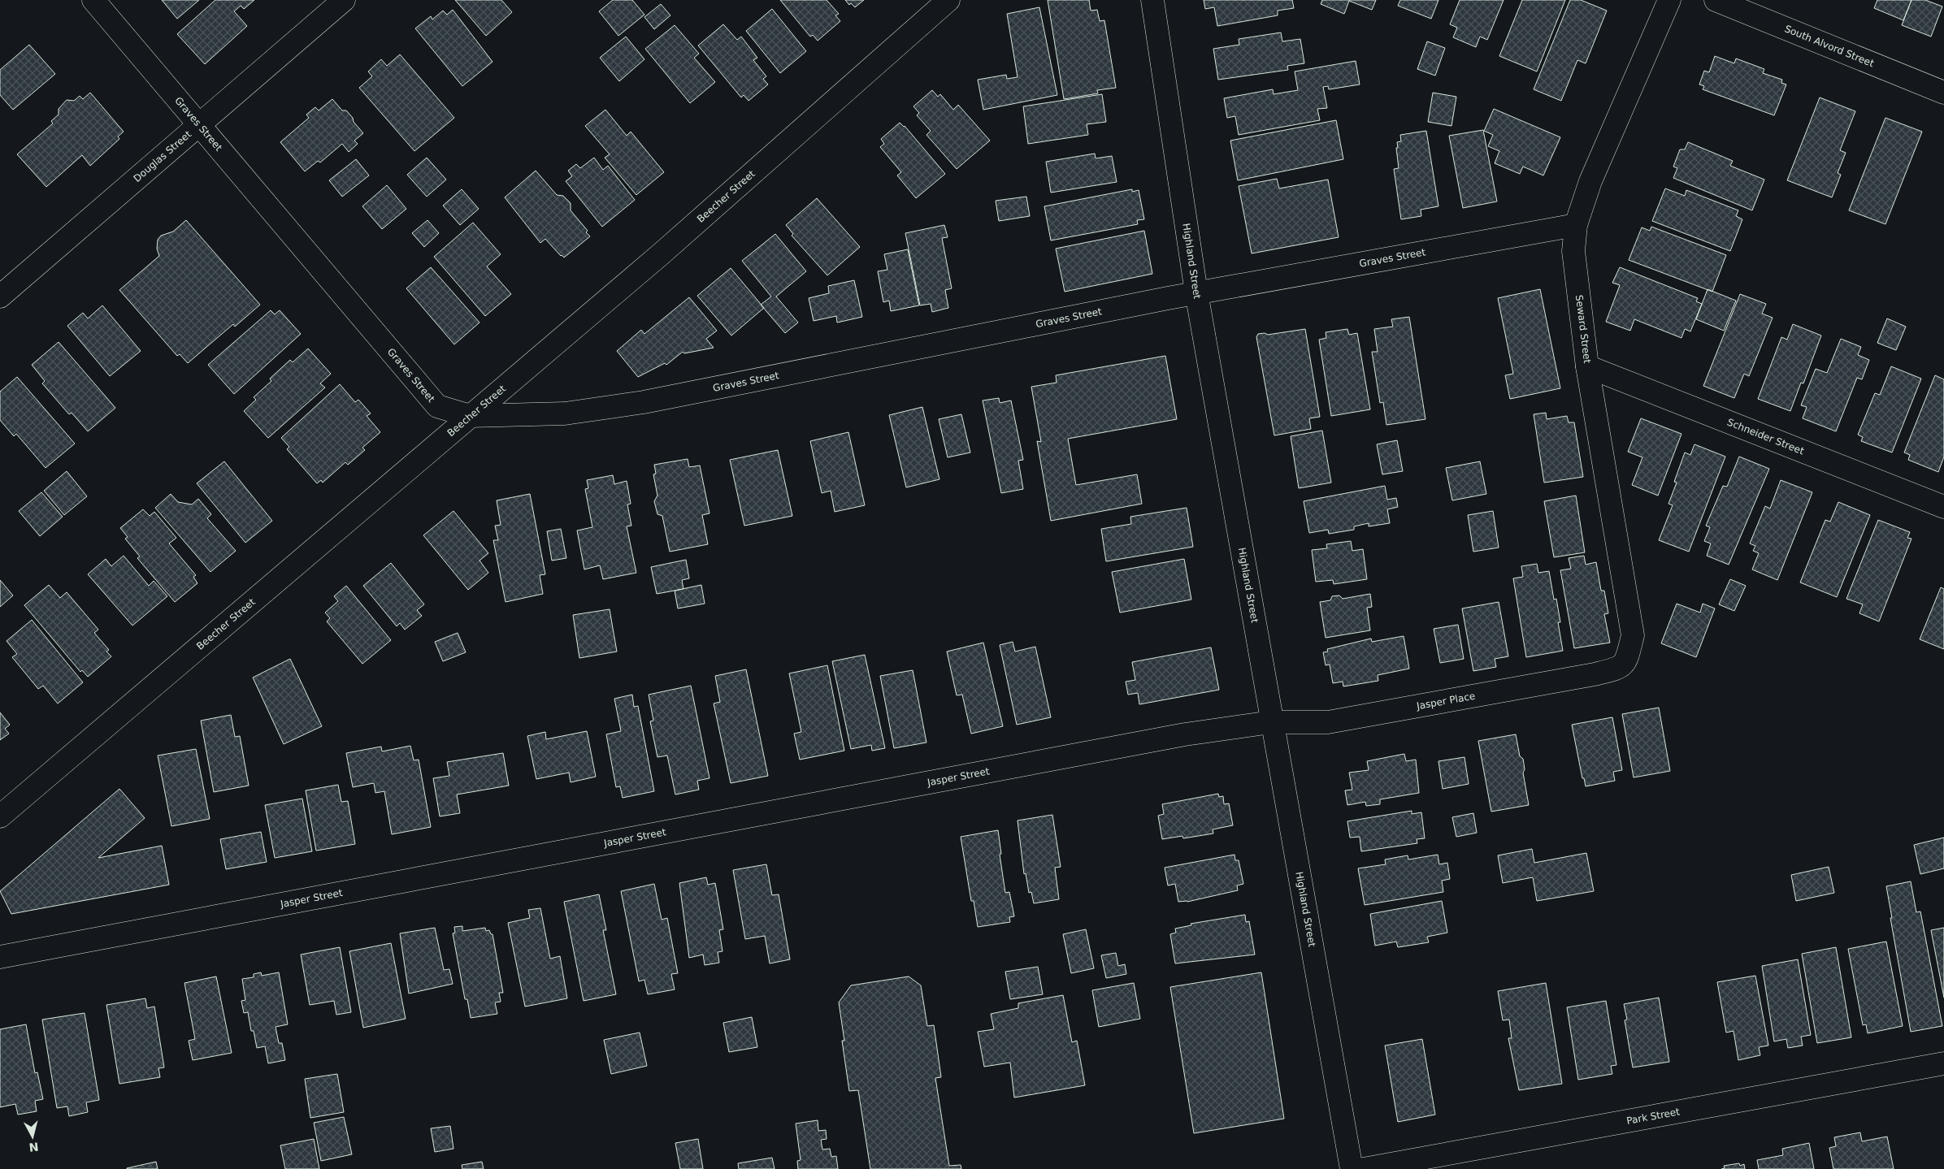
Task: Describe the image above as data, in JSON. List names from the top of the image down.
{
  "streets": {
    "street": [
      "South Alvord Street",
      "Graves Street",
      "Douglas Street",
      "Beecher Street",
      "Highland Street",
      "Seward Street",
      "Schneider Street",
      "Jasper Place",
      "Jasper Street",
      "Park Street"
    ]
  },
  "crossings": [
    ["Graves Street", "Douglas Street"],
    ["Graves Street", "Beecher Street"],
    ["Graves Street", "Highland Street"],
    ["Graves Street", "Seward Street"],
    ["Highland Street", "Jasper Place"],
    ["Highland Street", "Jasper Street"],
    ["Seward Street", "Schneider Street"],
    ["Seward Street", "Jasper Place"],
    ["Jasper Place", "Jasper Street"]
  ],
  "north": "bottom"
}
